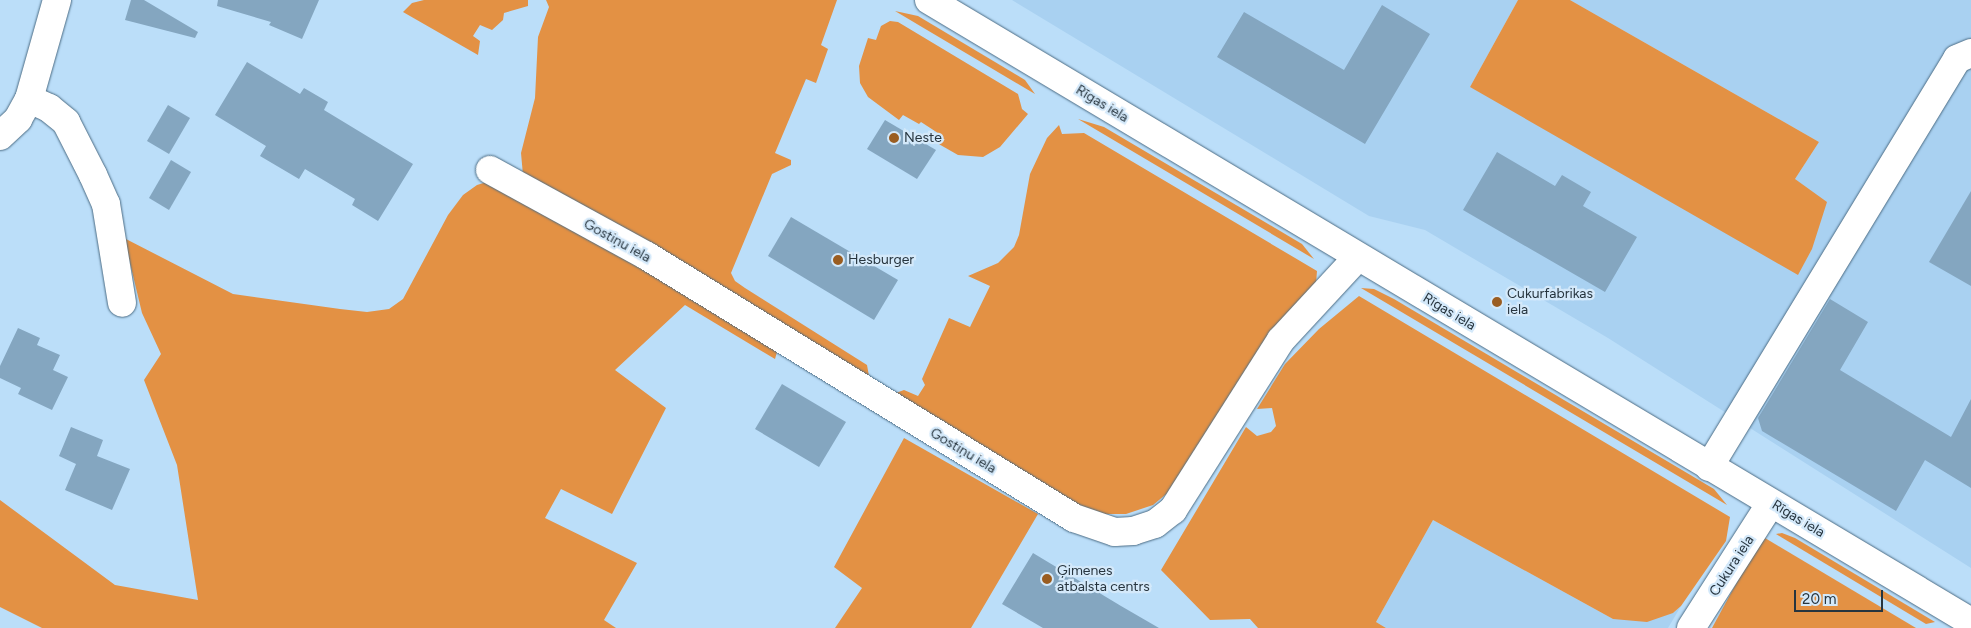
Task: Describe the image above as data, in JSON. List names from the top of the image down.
{
  "streets": {
    "main road": ["Rīgas iela", "Gostiņu iela", "Cukura iela"]
  },
  "crossings": [
    ["Rīgas iela", "Gostiņu iela"],
    ["Rīgas iela", "Cukura iela"]
  ],
  "places": [
    "Neste",
    "Hesburger",
    "Cukurfabrikas iela",
    "Ģimenes atbalsta centrs"
  ],
  "scale_bar": "20 m"
}
